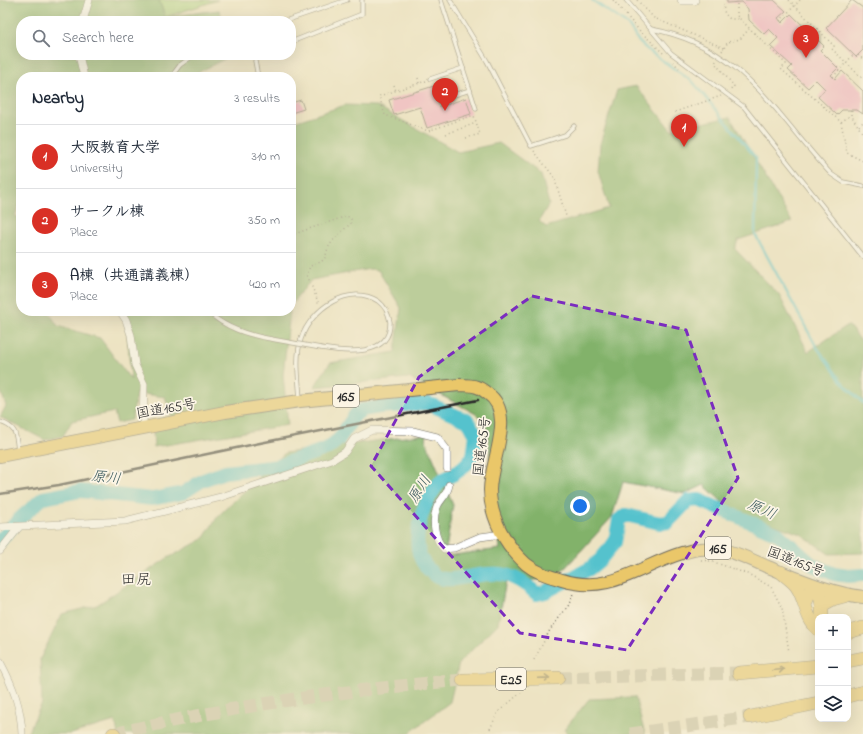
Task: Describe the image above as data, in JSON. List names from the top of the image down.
{
  "streets": {
    "highway": ["165", "国道165号", "E25"]
  },
  "districts": ["田尻"],
  "water": ["原川"],
  "page": {
    "search": "Search here",
    "pins": ["3", "2", "1"],
    "heading": ["Nearby", "3 results"],
    "list": [
      {
        "mark": "1",
        "name": "大阪教育大学",
        "note": "University",
        "value": "310 m"
      },
      {
        "mark": "2",
        "name": "サークル棟",
        "note": "Place",
        "value": "350 m"
      },
      {
        "mark": "3",
        "name": "A棟（共通講義棟）",
        "note": "Place",
        "value": "420 m"
      }
    ],
    "map_buttons": ["+", "−"]
  }
}
